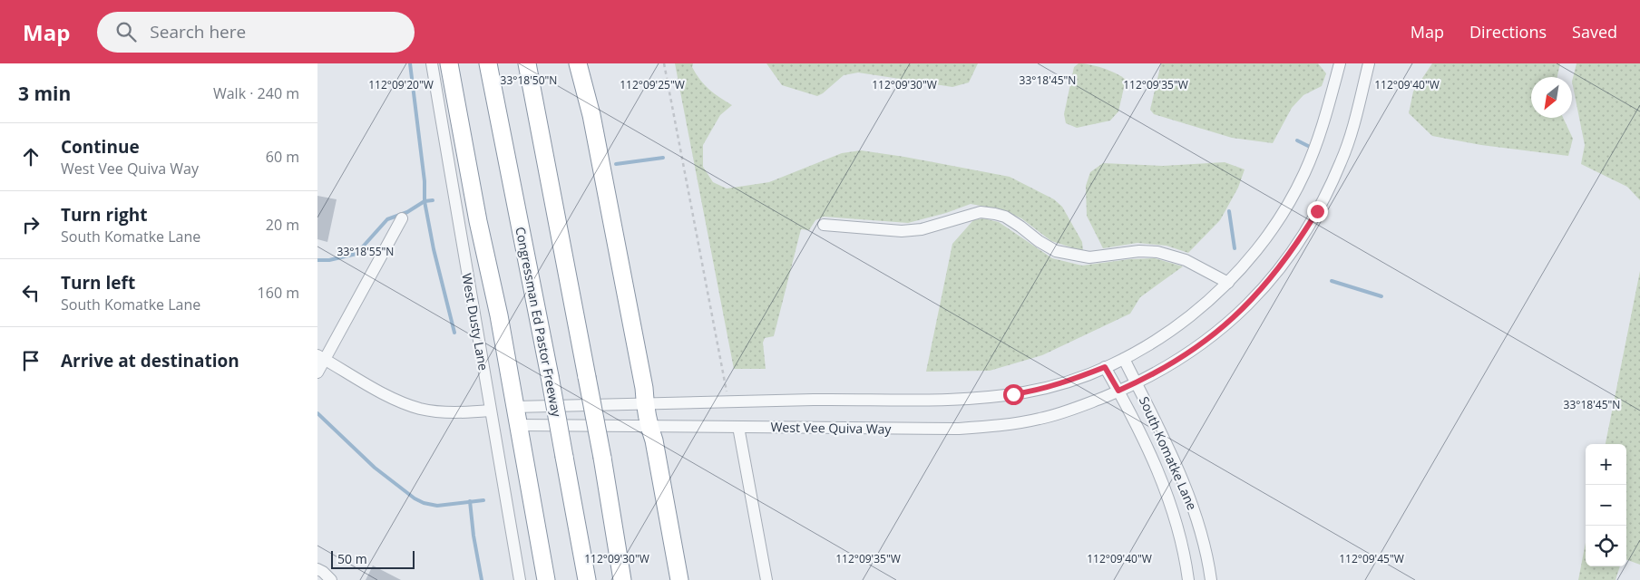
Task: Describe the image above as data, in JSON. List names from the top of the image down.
{
  "streets": {
    "highway": ["Congressman Ed Pastor Freeway"],
    "street": ["West Dusty Lane", "West Vee Quiva Way", "South Komatke Lane"]
  },
  "crossings": [
    ["West Vee Quiva Way", "South Komatke Lane"]
  ],
  "scale_bar": "50 m",
  "north": "bottom left",
  "page": {
    "header": "Map",
    "search": "Search here",
    "nav": ["Map", "Directions", "Saved"],
    "heading": ["3 min", "Walk · 240 m"],
    "list": [
      ["Continue", "West Vee Quiva Way", "60 m"],
      ["Turn right", "South Komatke Lane", "20 m"],
      ["Turn left", "South Komatke Lane", "160 m"],
      "Arrive at destination"
    ],
    "map_buttons": ["+", "−"],
    "scale": "50 m"
  },
  "coordinates": [
    "33°18'50\"N",
    "33°18'45\"N",
    "112°09'20\"W",
    "112°09'30\"W",
    "112°09'25\"W",
    "112°09'35\"W",
    "112°09'40\"W",
    "33°18'55\"N",
    "112°09'45\"W"
  ]
}
